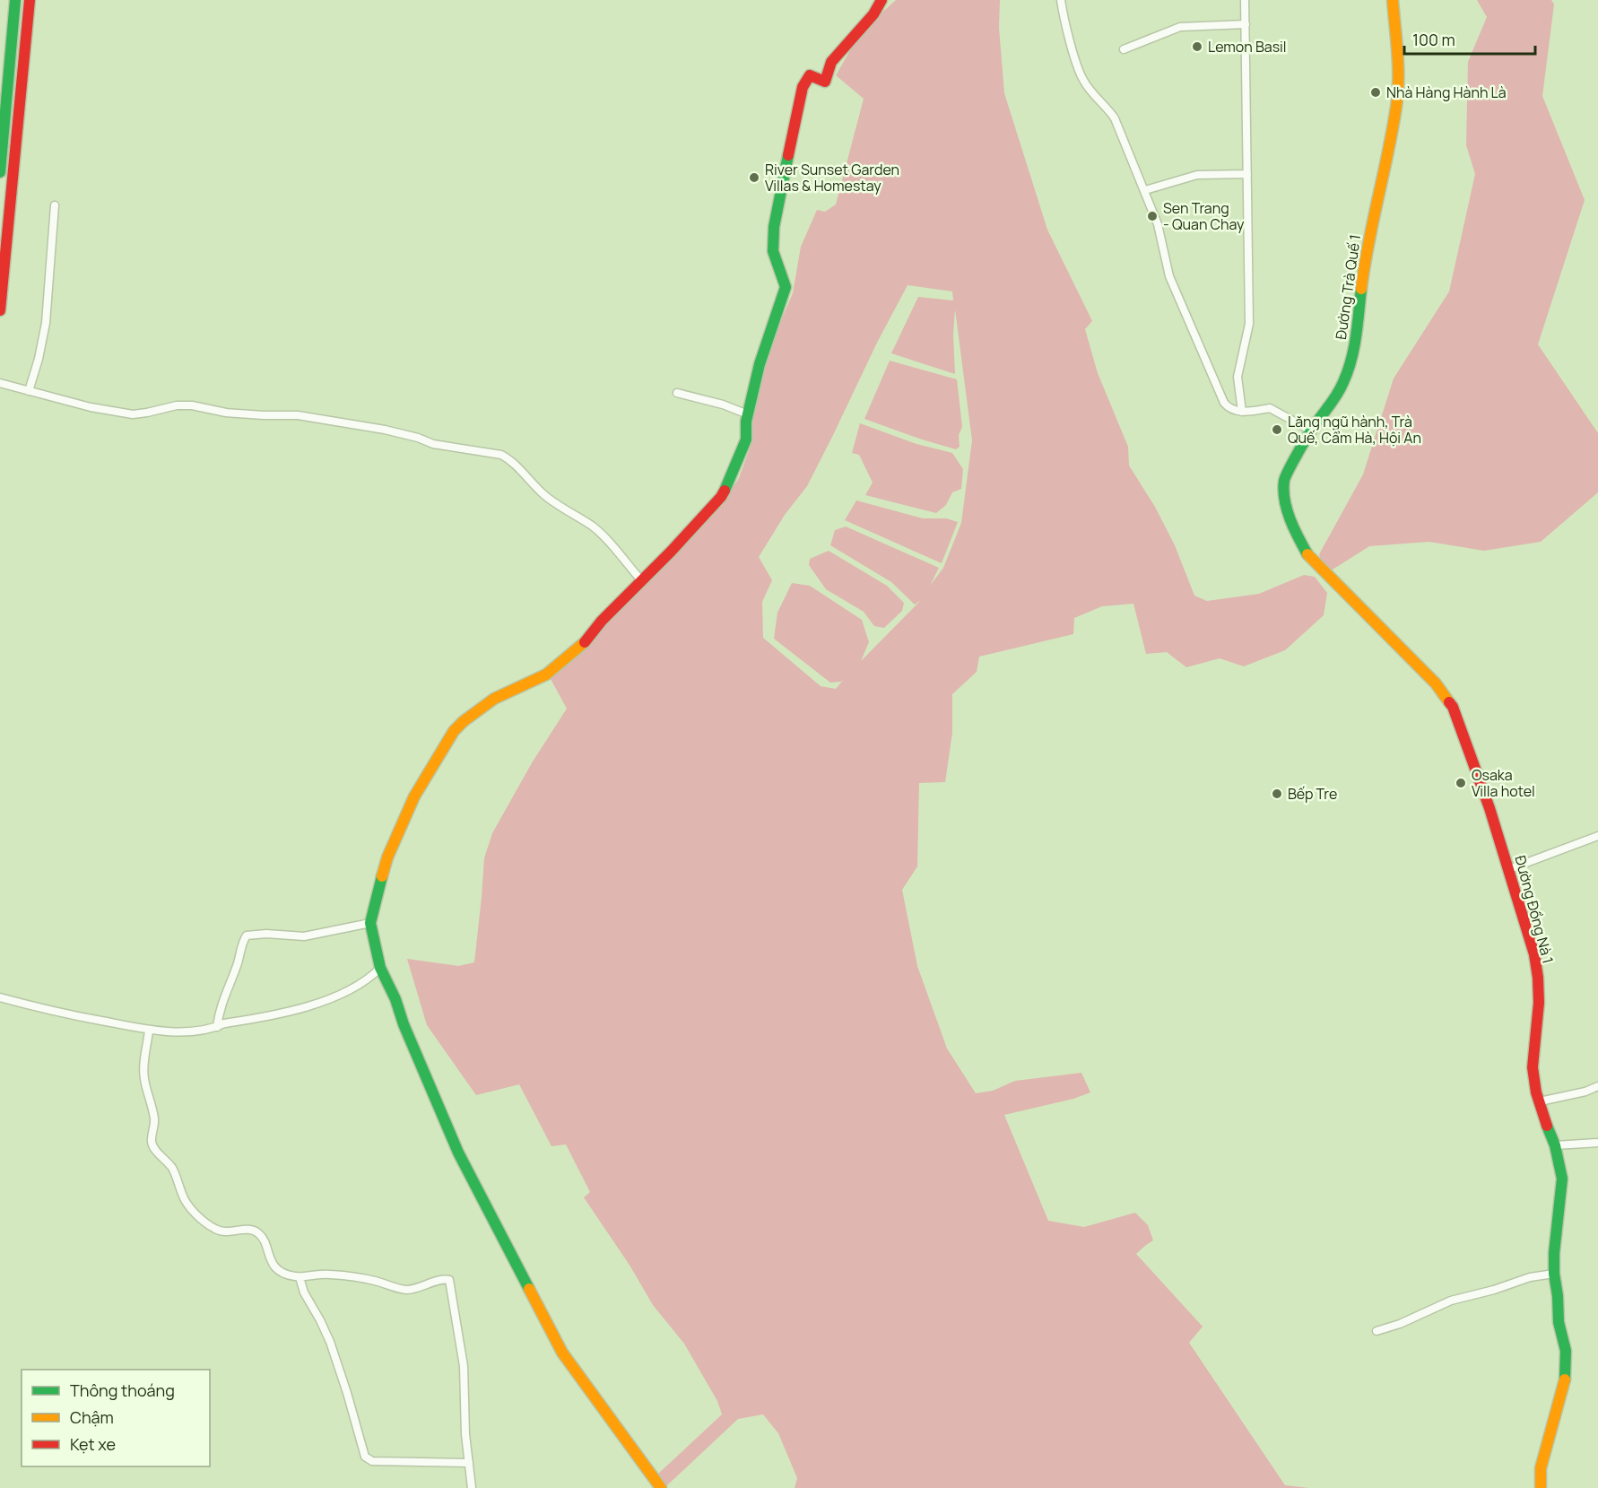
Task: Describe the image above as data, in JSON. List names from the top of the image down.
{
  "streets": {
    "street": ["Đường Trà Quế 1", "Đường Đồng Nà 1"]
  },
  "crossings": [
    ["Đường Trà Quế 1", "Đường Đồng Nà 1"]
  ],
  "places": [
    "Lemon Basil",
    "Nhà Hàng Hành Là",
    "River Sunset Garden Villas & Homestay",
    "Sen Trang - Quan Chay",
    "Lăng ngũ hành, Trà Quế, Cẩm Hà, Hội An",
    "Osaka Villa hotel",
    "Bếp Tre"
  ],
  "legend": ["Thông thoáng", "Chậm", "Kẹt xe"],
  "scale_bar": "100 m"
}
